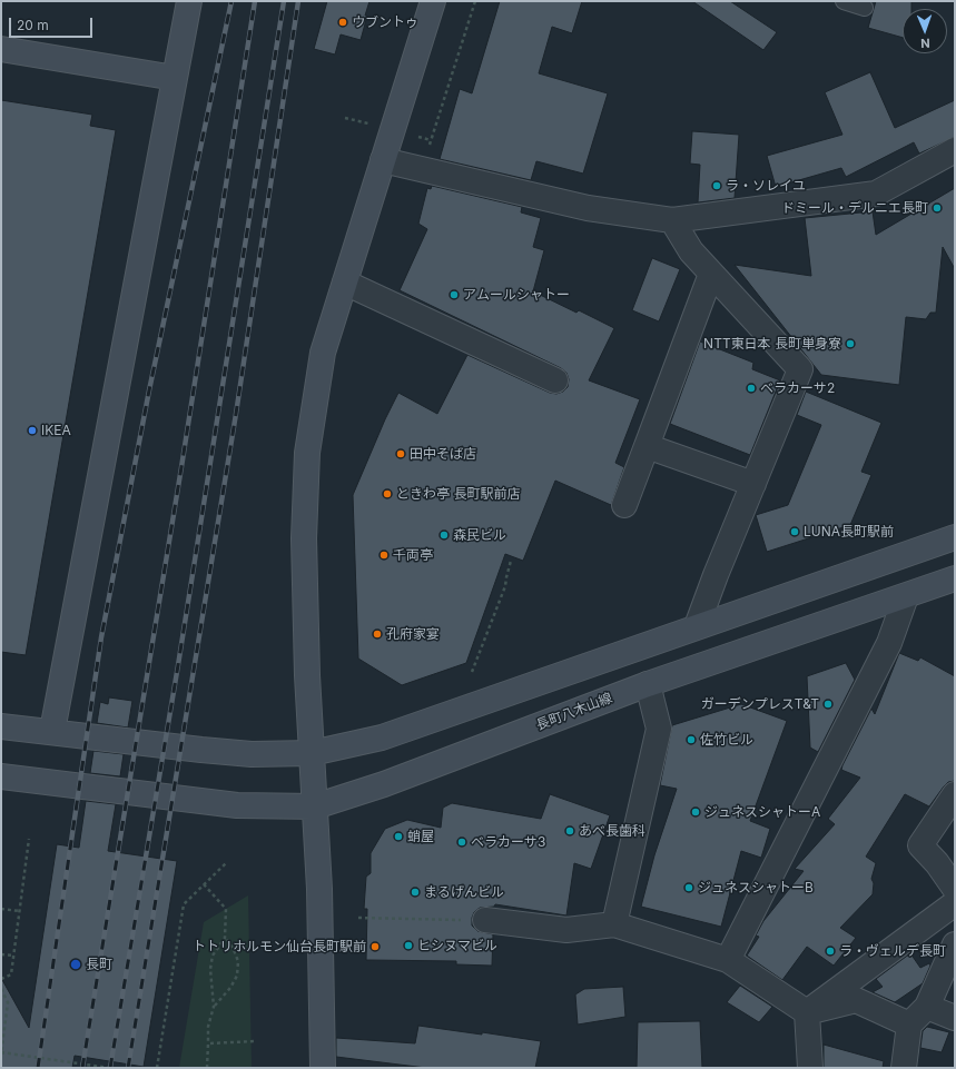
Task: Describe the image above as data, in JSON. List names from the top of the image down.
{
  "streets": {
    "street": ["長町八木山線"]
  },
  "places": [
    "ウブントゥ",
    "ラ・ソレイユ",
    "ドミール・デルニエ長町",
    "アムールシャトー",
    "NTT東日本 長町単身寮",
    "ベラカーサ2",
    "IKEA",
    "田中そば店",
    "ときわ亭 長町駅前店",
    "LUNA長町駅前",
    "森民ビル",
    "千両亭",
    "孔府家宴",
    "ガーデンプレスT&T",
    "佐竹ビル",
    "ジュネスシャトーA",
    "あべ長歯科",
    "蛸屋",
    "ベラカーサ3",
    "ジュネスシャトーB",
    "まるげんビル",
    "ヒシヌマビル",
    "トトリホルモン仙台長町駅前",
    "ラ・ヴェルデ長町",
    "長町"
  ],
  "scale_bar": "20 m",
  "north": "bottom"
}
